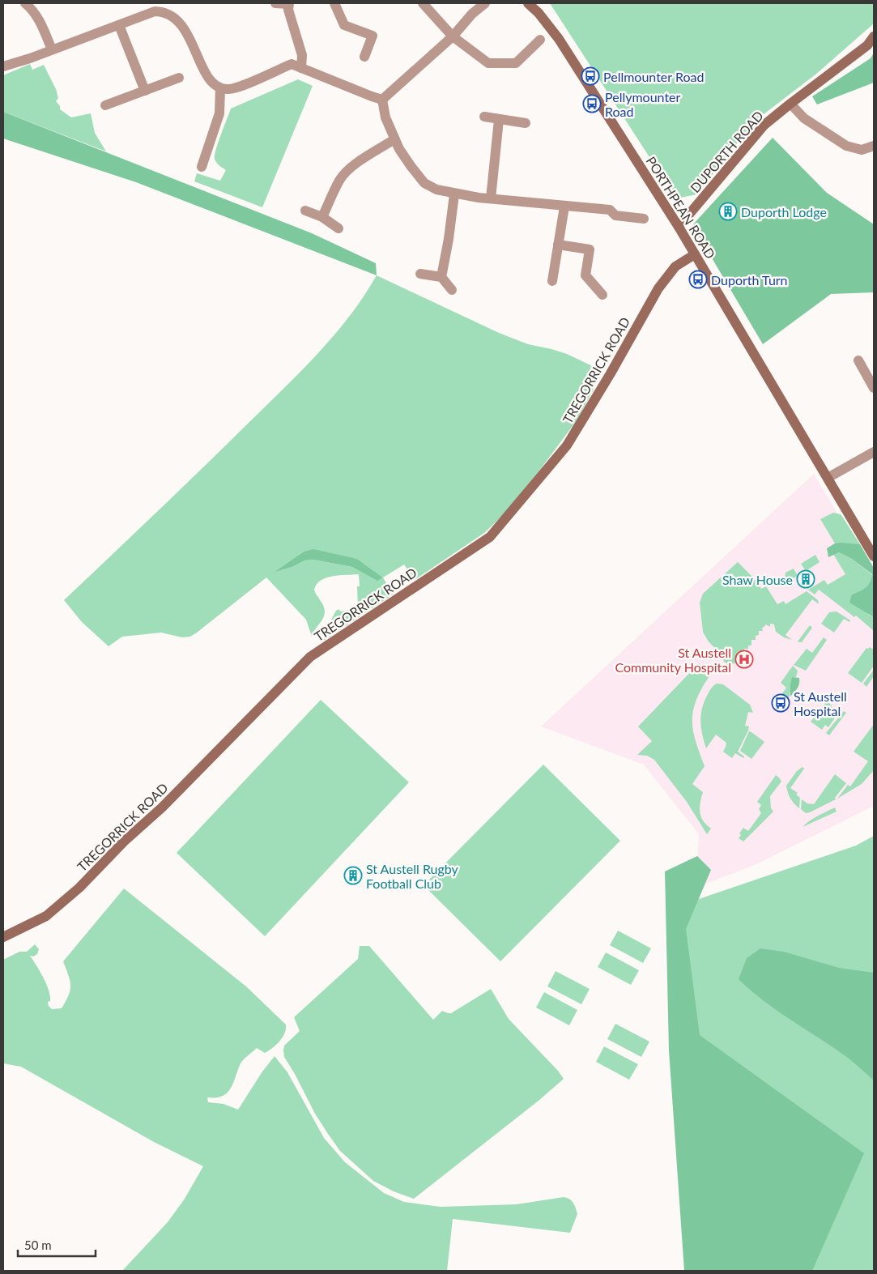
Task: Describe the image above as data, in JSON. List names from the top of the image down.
{
  "streets": {
    "street": ["DUPORTH ROAD", "PORTHPEAN ROAD", "TREGORRICK ROAD"]
  },
  "crossings": [
    ["DUPORTH ROAD", "PORTHPEAN ROAD"],
    ["PORTHPEAN ROAD", "TREGORRICK ROAD"]
  ],
  "places": {
    "bus stop": [
      "Pellmounter Road",
      "Pellymounter Road",
      "Duporth Turn",
      "St Austell Hospital"
    ],
    "building": ["Duporth Lodge", "Shaw House", "St Austell Rugby Football Club"],
    "hospital": ["St Austell Community Hospital"]
  },
  "scale_bar": "50 m"
}
